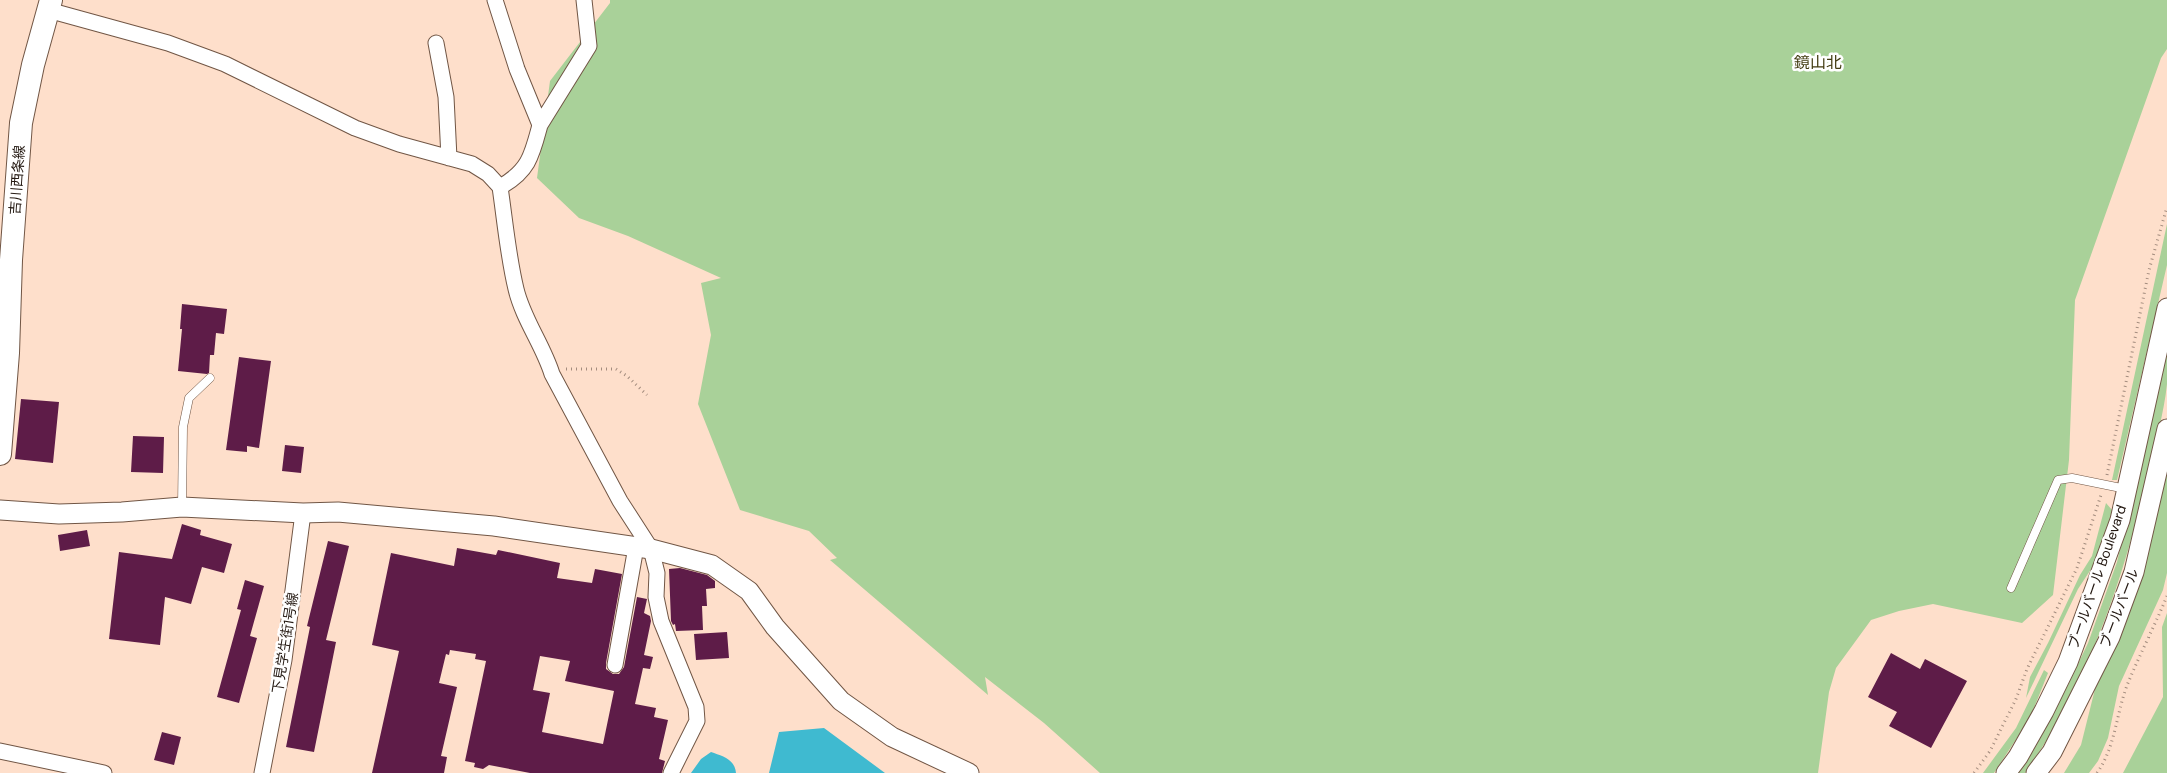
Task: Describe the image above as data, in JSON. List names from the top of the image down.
{
  "streets": {
    "main road": ["吉川西条線"],
    "street": ["ブールバール Boulevard", "ブールバール", "下見学生街1号線"]
  },
  "districts": ["鏡山北"]
}
